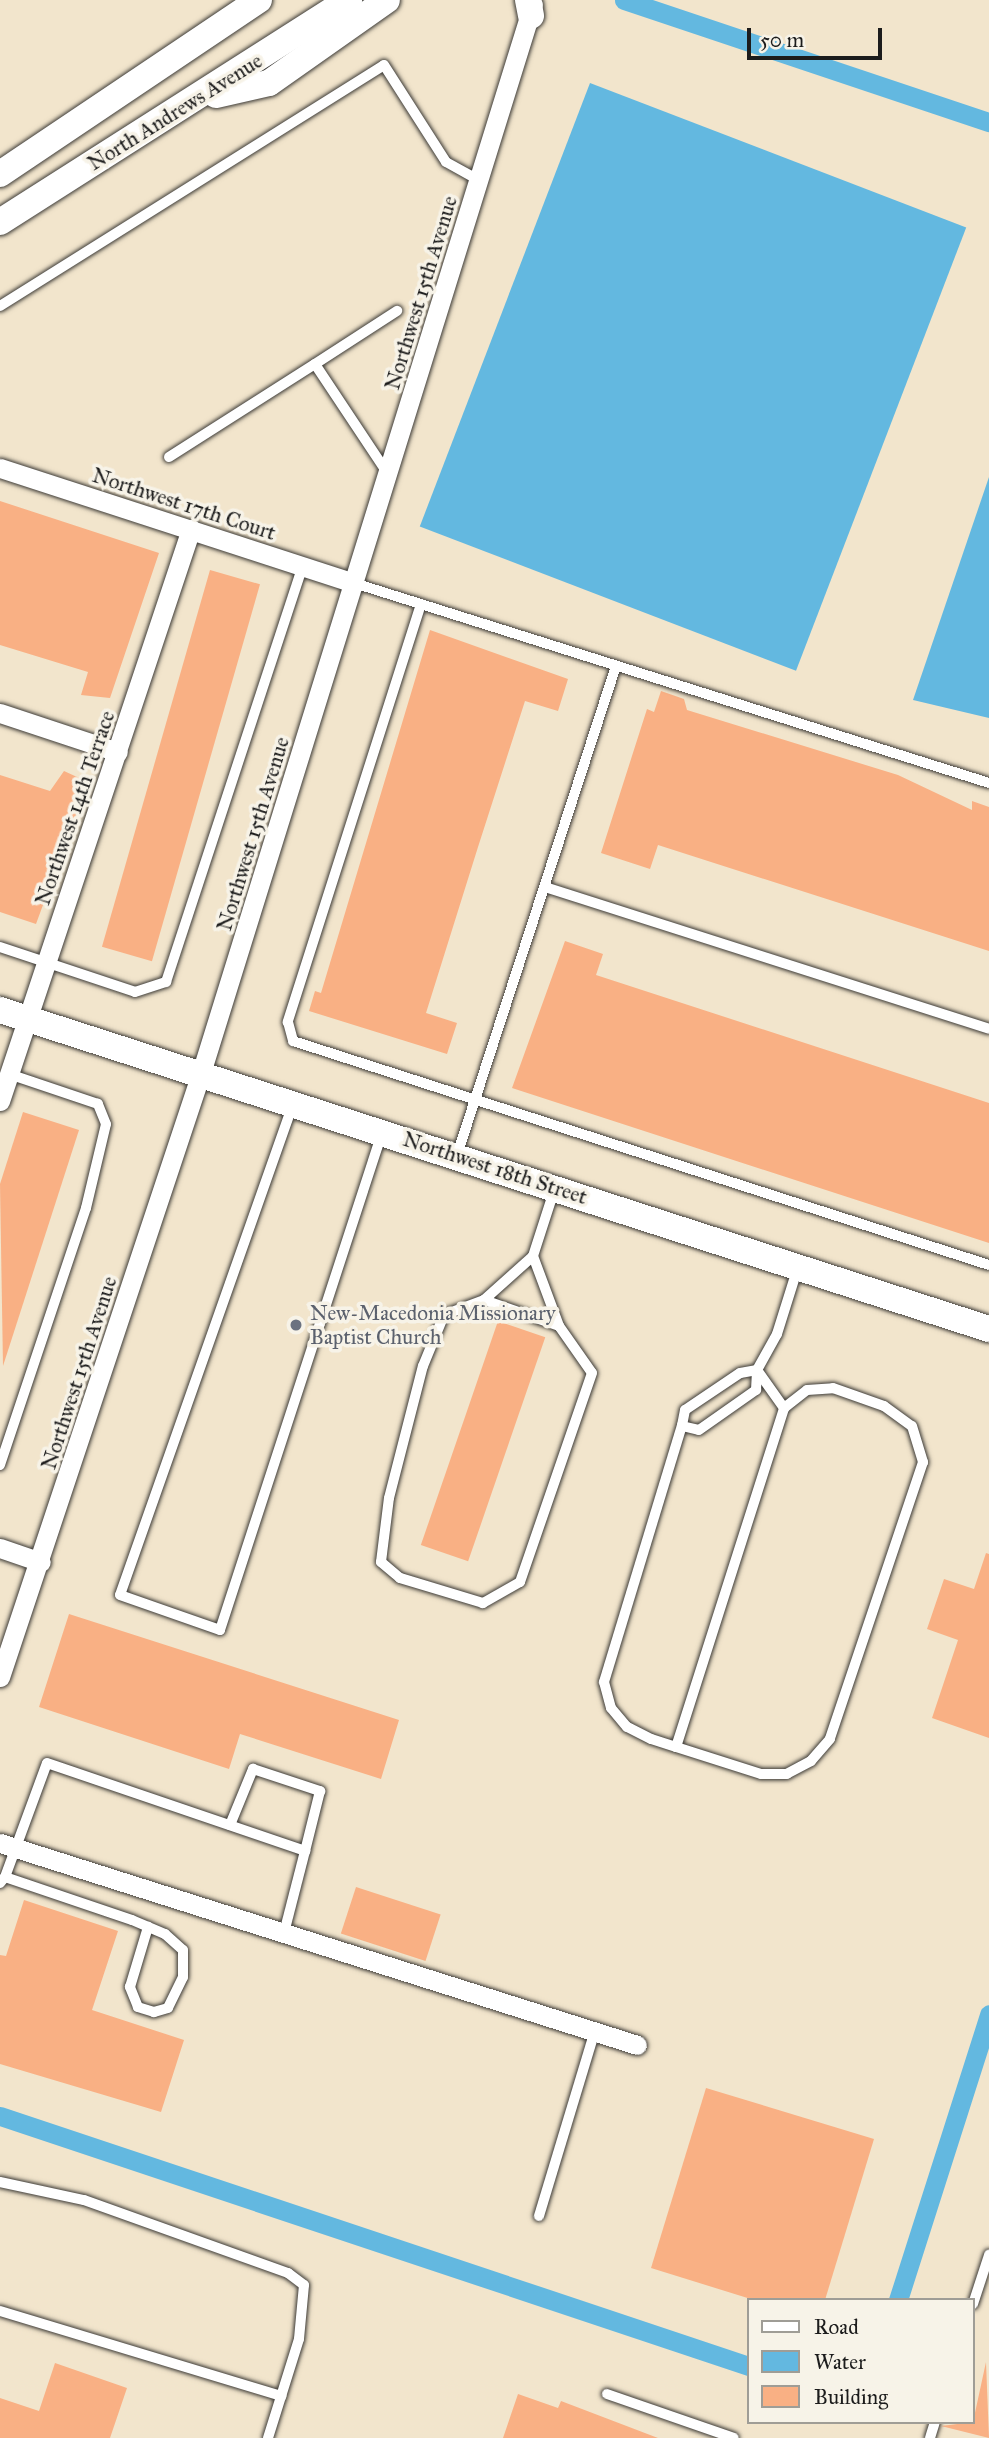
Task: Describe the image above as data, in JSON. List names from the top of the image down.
{
  "streets": {
    "street": [
      "North Andrews Avenue",
      "Northwest 15th Avenue",
      "Northwest 17th Court",
      "Northwest 14th Terrace",
      "Northwest 18th Street"
    ]
  },
  "crossings": [
    ["Northwest 15th Avenue", "Northwest 17th Court"],
    ["Northwest 15th Avenue", "Northwest 18th Street"],
    ["Northwest 17th Court", "Northwest 14th Terrace"],
    ["Northwest 14th Terrace", "Northwest 18th Street"]
  ],
  "places": ["New-Macedonia Missionary Baptist Church"],
  "legend": ["Road", "Water", "Building"],
  "scale_bar": "50 m"
}
